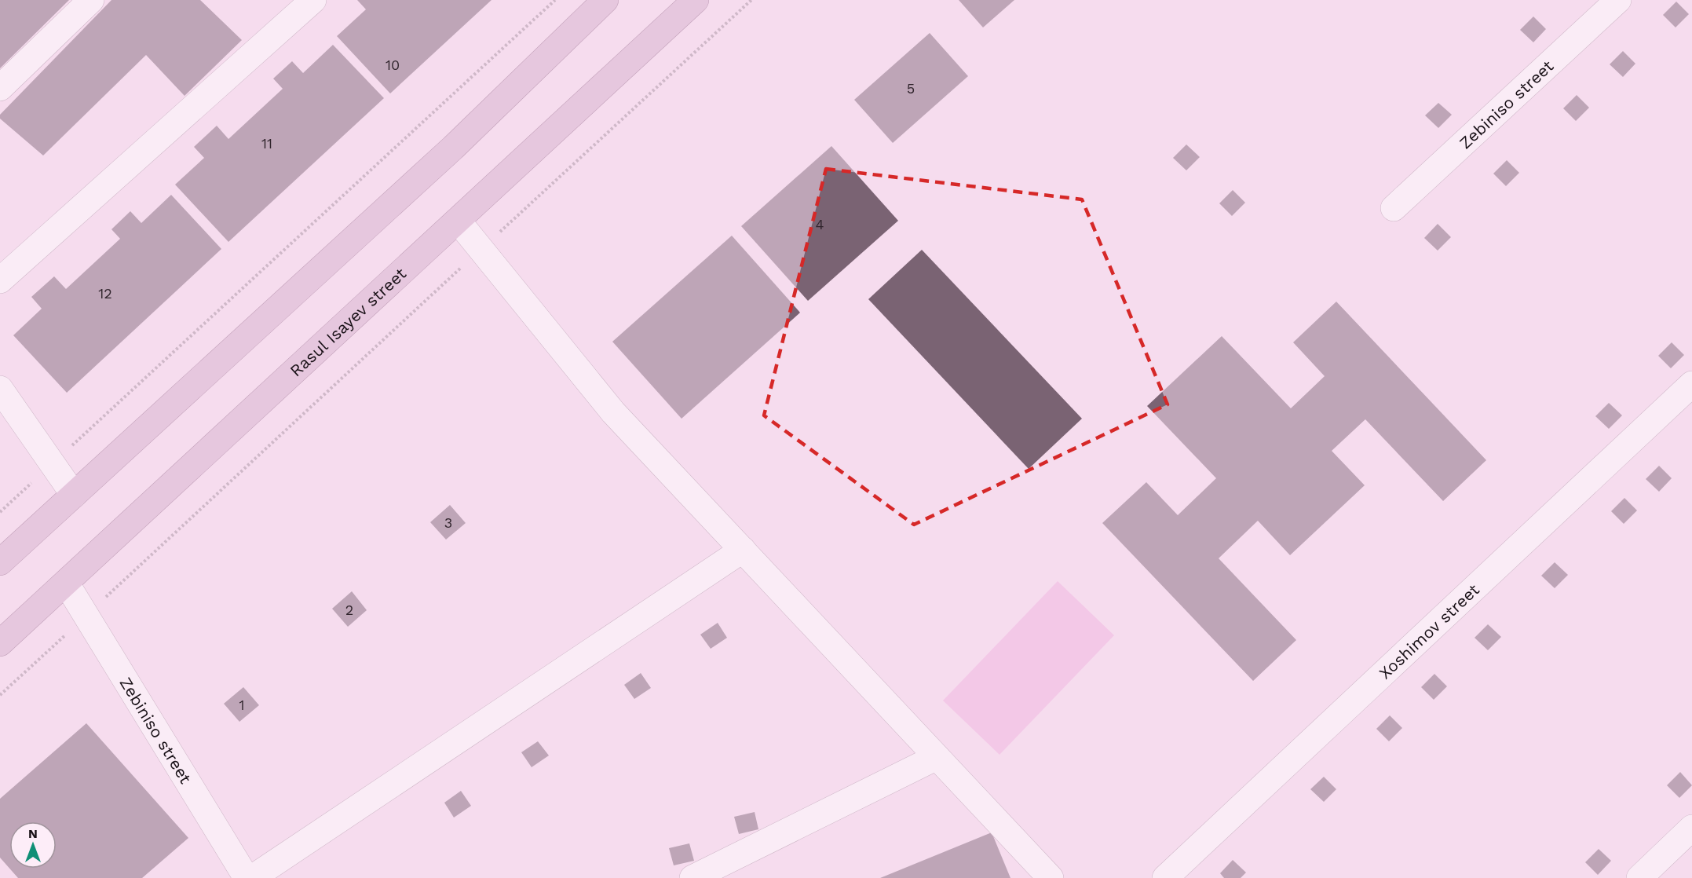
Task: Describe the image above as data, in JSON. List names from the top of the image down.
{
  "streets": {
    "main road": ["Rasul Isayev street"],
    "street": ["Zebiniso street", "Xoshimov street"]
  },
  "crossings": [
    ["Zebiniso street", "Rasul Isayev street"]
  ],
  "house_numbers": [
    "10",
    "5",
    "11",
    "4",
    "12",
    "3",
    "2",
    "1"
  ],
  "north": "top"
}
